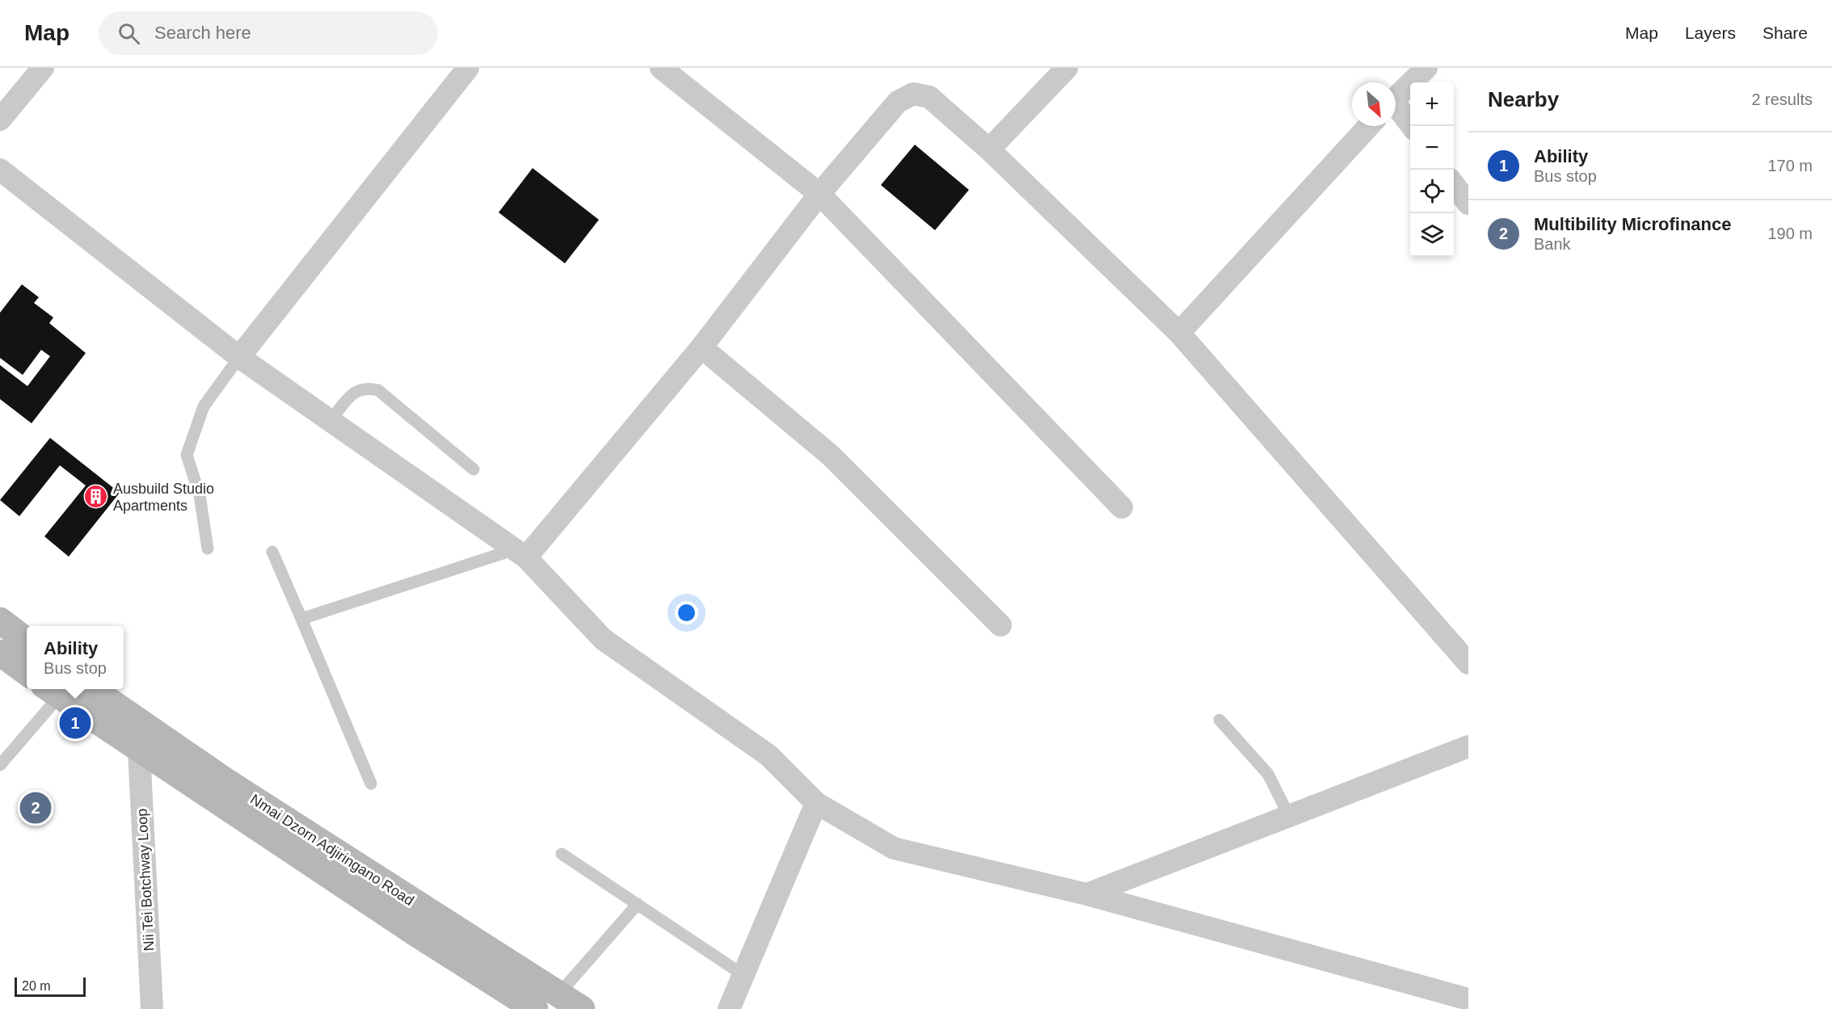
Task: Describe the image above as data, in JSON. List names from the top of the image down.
{
  "streets": {
    "main road": ["Nmai Dzorn Adjiringano Road"],
    "street": ["Nii Tei Botchway Loop"]
  },
  "crossings": [
    ["Nmai Dzorn Adjiringano Road", "Nii Tei Botchway Loop"]
  ],
  "places": {
    "building": ["Ausbuild Studio Apartments"]
  },
  "scale_bar": "20 m",
  "north": "bottom right",
  "page": {
    "header": "Map",
    "search": "Search here",
    "nav": ["Map", "Layers", "Share"],
    "heading": ["Nearby", "2 results"],
    "map_buttons": ["+", "−"],
    "list": [
      {
        "mark": "1",
        "name": "Ability",
        "note": "Bus stop",
        "value": "170 m"
      },
      {
        "mark": "2",
        "name": "Multibility Microfinance",
        "note": "Bank",
        "value": "190 m"
      }
    ],
    "popup": ["Ability", "Bus stop"],
    "pins": ["1", "2"],
    "scale": "20 m"
  }
}
